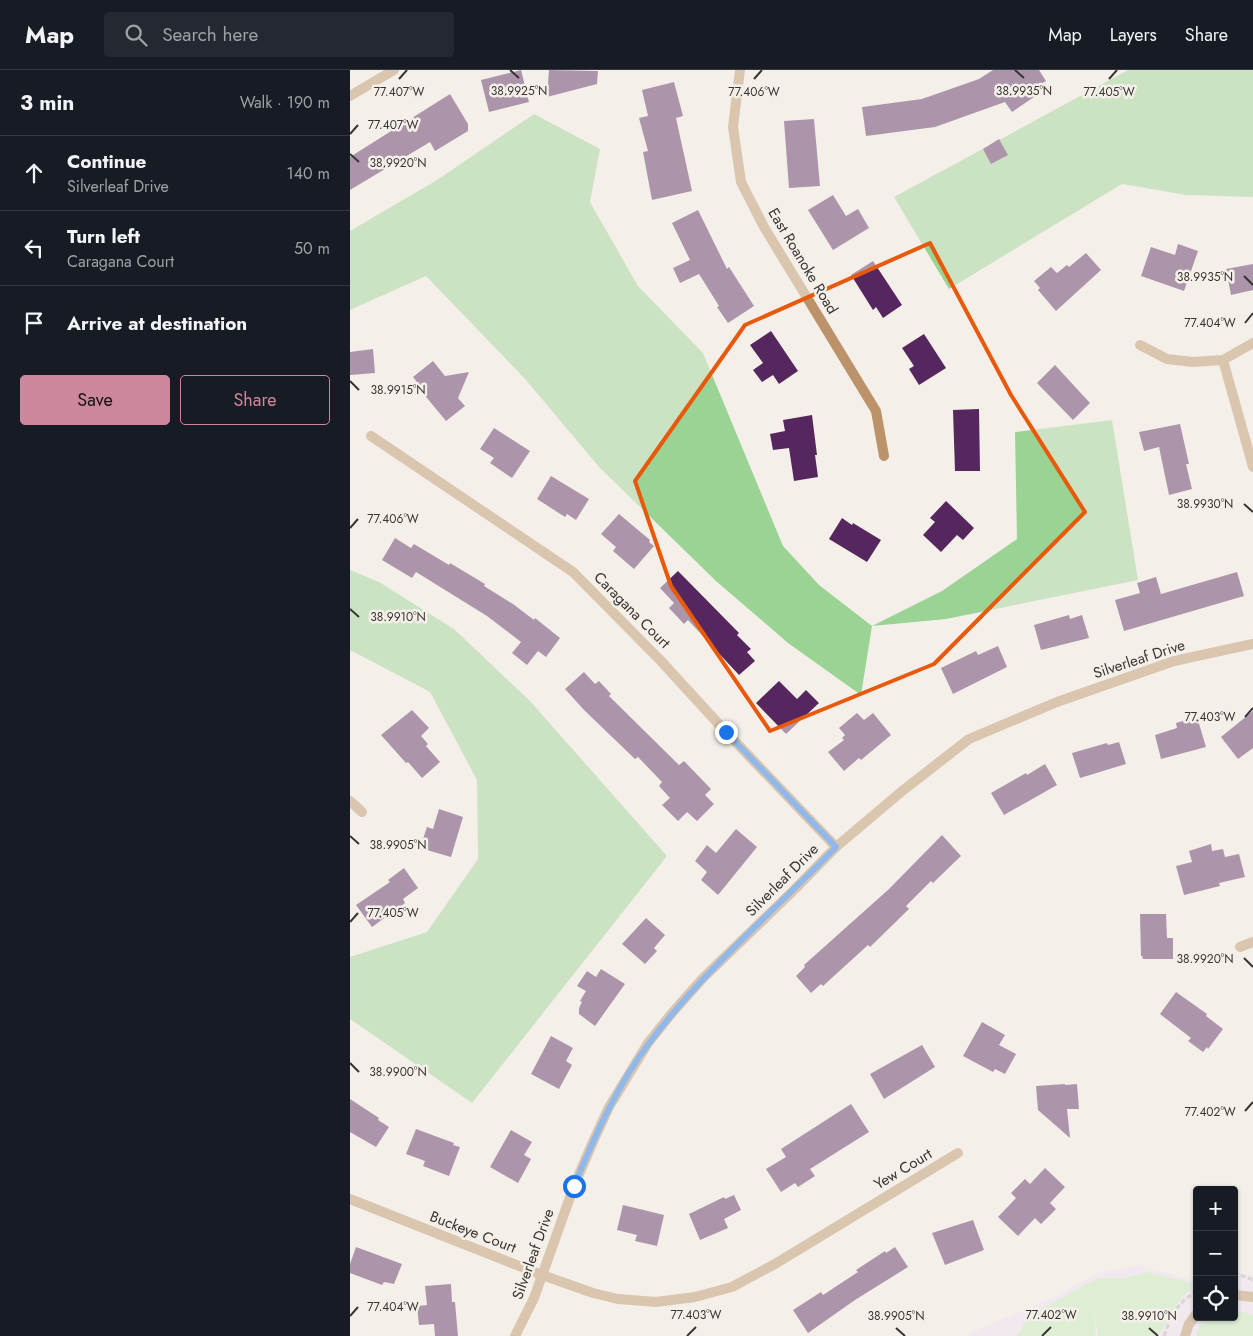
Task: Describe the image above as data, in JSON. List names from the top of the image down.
{
  "streets": {
    "street": [
      "East Roanoke Road",
      "Caragana Court",
      "Silverleaf Drive",
      "Yew Court",
      "Buckeye Court"
    ]
  },
  "crossings": [
    ["Caragana Court", "Silverleaf Drive"],
    ["Silverleaf Drive", "Buckeye Court"],
    ["Yew Court", "Buckeye Court"]
  ],
  "page": {
    "header": "Map",
    "search": "Search here",
    "nav": ["Map", "Layers", "Share"],
    "heading": ["3 min", "Walk · 190 m"],
    "list": [
      ["Continue", "Silverleaf Drive", "140 m"],
      ["Turn left", "Caragana Court", "50 m"],
      "Arrive at destination"
    ],
    "buttons": ["Save", "Share"],
    "map_buttons": ["+", "−"]
  },
  "coordinates": [
    "38.9925°N",
    "38.9935°N",
    "77.407°W",
    "77.406°W",
    "77.405°W",
    "38.9920°N",
    "77.404°W",
    "38.9915°N",
    "38.9930°N",
    "38.9910°N",
    "77.403°W",
    "38.9905°N",
    "38.9900°N",
    "77.402°W"
  ]
}
